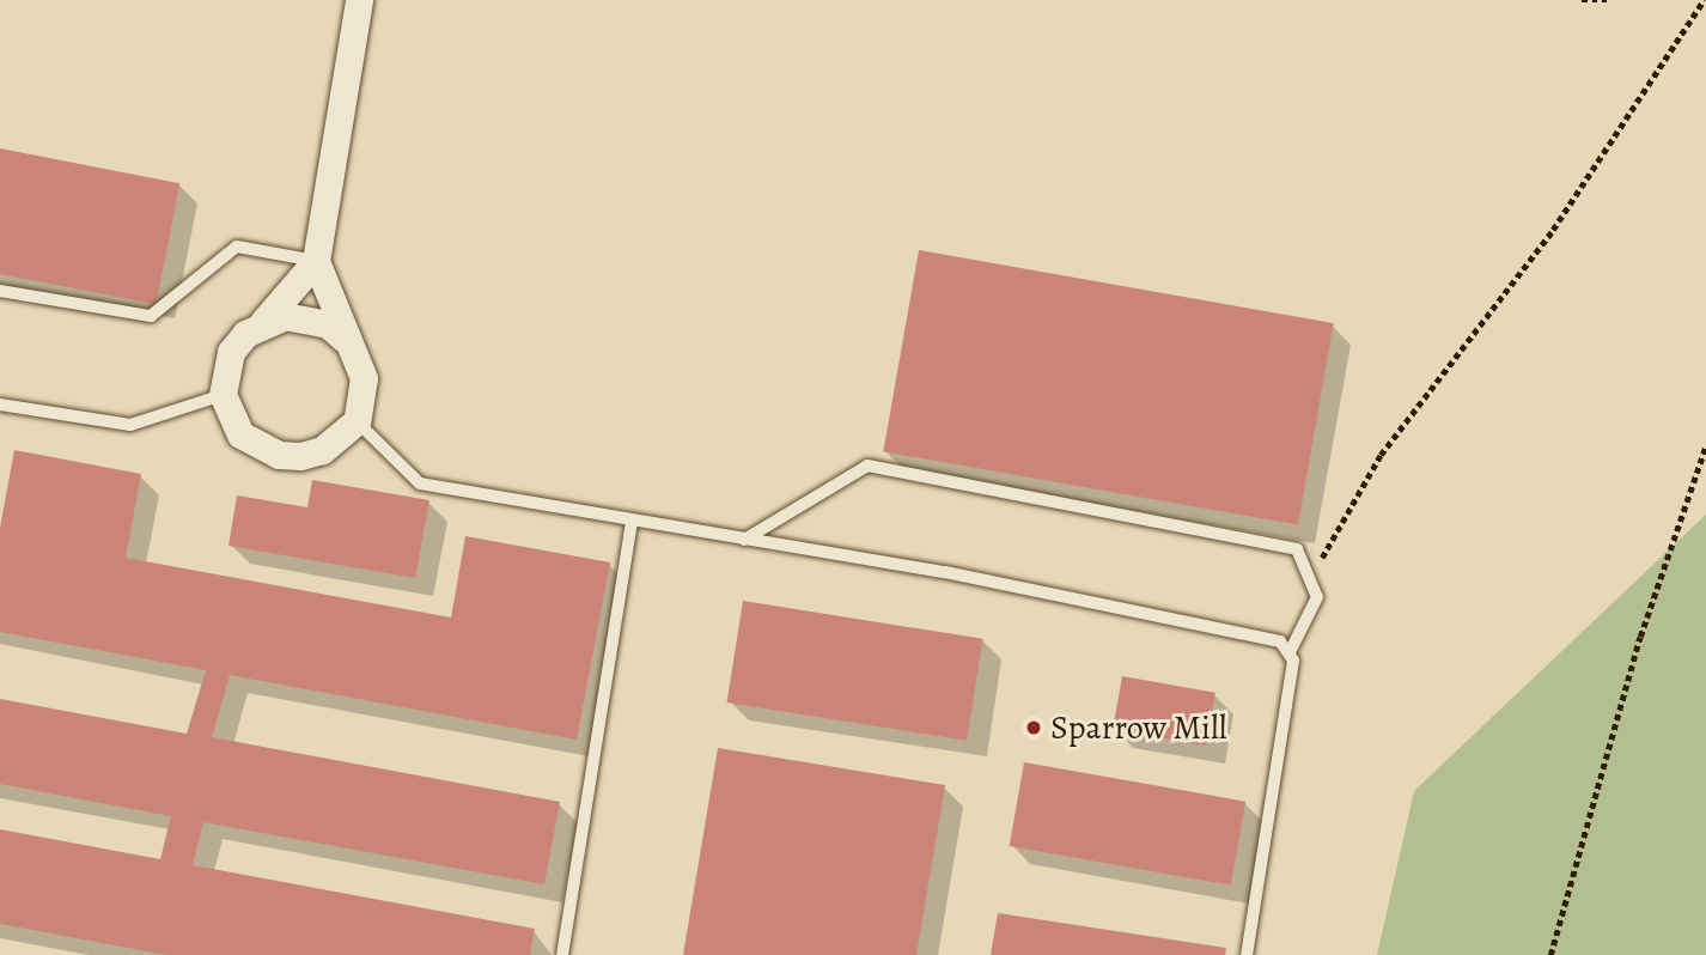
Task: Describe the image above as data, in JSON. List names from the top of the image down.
{
  "places": ["Sparrow Mill"]
}
